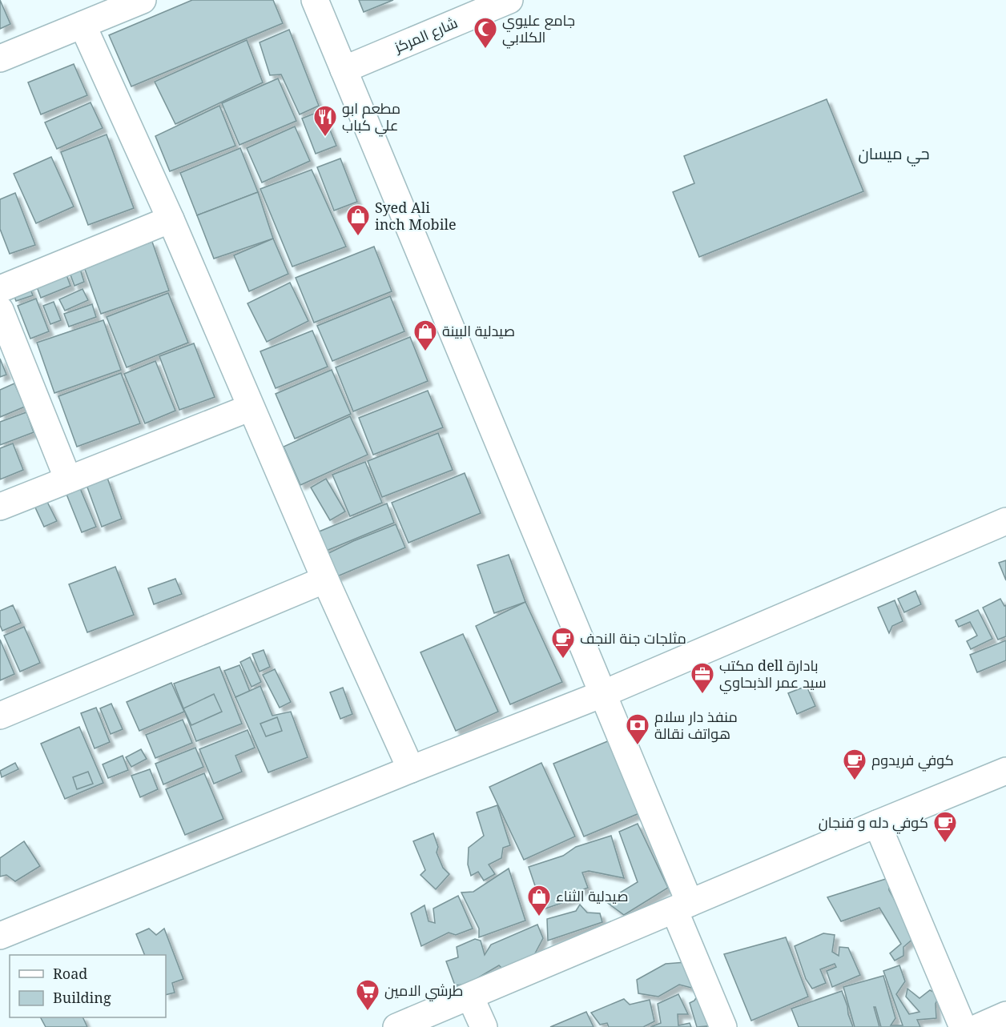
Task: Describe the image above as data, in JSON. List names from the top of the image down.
{
  "streets": {
    "street": ["شارع المركز"]
  },
  "districts": ["حي ميسان"],
  "places": {
    "mosque": ["جامع عليوي الكلابي"],
    "restaurant": ["مطعم ابو علي كباب"],
    "shop": ["Syed Ali inch Mobile", "صيدلية البينة", "صيدلية الثناء"],
    "cafe": ["مثلجات جنة النجف", "كوفي فريدوم", "كوفي دله و فنجان"],
    "office": ["مكتب dell بادارة سيد عمر الذبحاوي"],
    "bank": ["منفذ دار سلام هواتف نقالة"],
    "supermarket": ["طرشي الامين"]
  },
  "legend": ["Road", "Building"]
}
